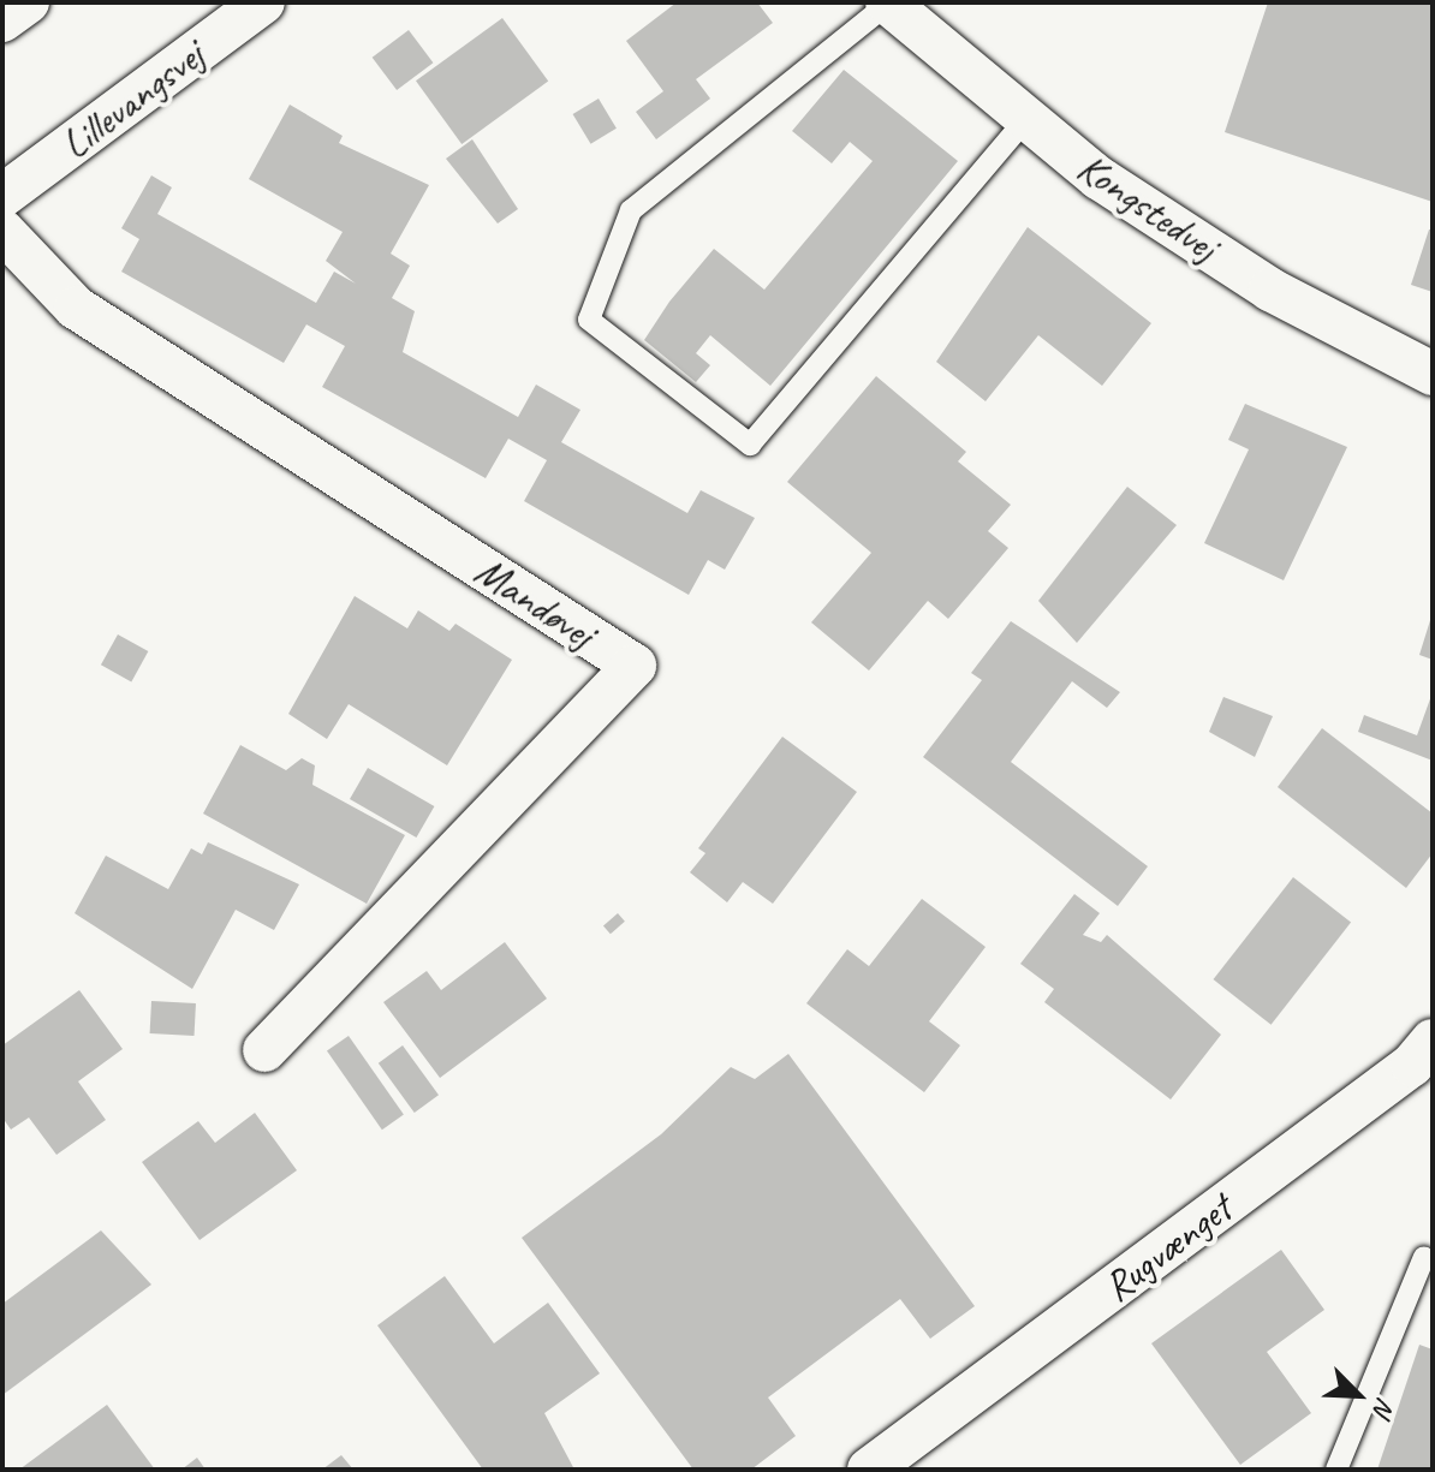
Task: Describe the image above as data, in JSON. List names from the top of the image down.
{
  "streets": {
    "street": [
      "Lillevangsvej",
      "Kongstedvej",
      "Mandøvej",
      "Rugvænget"
    ]
  },
  "north": "bottom right"
}
